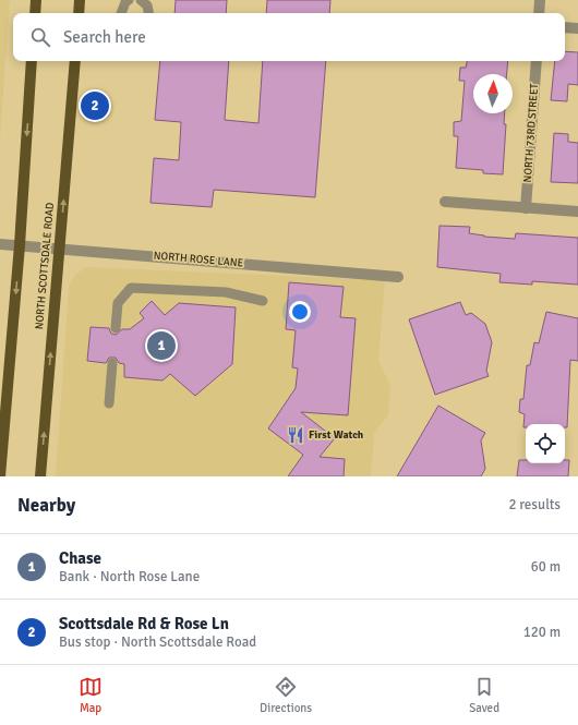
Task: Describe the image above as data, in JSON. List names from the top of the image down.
{
  "streets": {
    "main road": ["NORTH SCOTTSDALE ROAD"],
    "street": ["NORTH 73RD STREET", "NORTH ROSE LANE"]
  },
  "crossings": [
    ["NORTH ROSE LANE", "NORTH SCOTTSDALE ROAD"]
  ],
  "places": {
    "restaurant": ["First Watch"]
  },
  "north": "top",
  "page": {
    "search": "Search here",
    "pins": ["2", "1"],
    "heading": ["Nearby", "2 results"],
    "list": [
      {
        "mark": "1",
        "name": "Chase",
        "note": "Bank · North Rose Lane",
        "value": "60 m"
      },
      {
        "mark": "2",
        "name": "Scottsdale Rd & Rose Ln",
        "note": "Bus stop · North Scottsdale Road",
        "value": "120 m"
      }
    ],
    "nav": ["Map", "Directions", "Saved"]
  }
}
